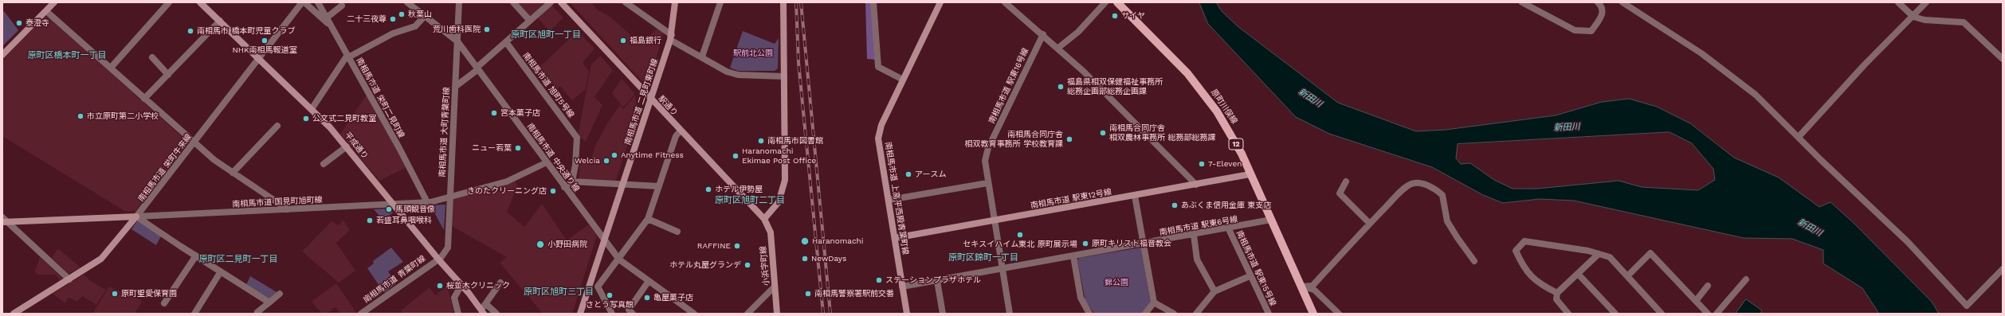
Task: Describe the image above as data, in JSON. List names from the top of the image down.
{
  "streets": {
    "main road": ["原町川俣線", "12"],
    "street": [
      "南相馬市道 旭町5号線",
      "南相馬市道 駅東16号線",
      "南相馬市道 栄町二見町線",
      "南相馬市道 二見町東町線",
      "駅通り",
      "南相馬市道 大町青葉町線",
      "平成通り",
      "南相馬市道 中央通り線",
      "南相馬市道 栄町牛来線",
      "南相馬市道 上高平西殿青葉町線",
      "南相馬市道 駅東12号線",
      "南相馬市道 国見町旭町線",
      "南相馬市道 駅東6号線",
      "小浜字町線",
      "南相馬市道 駅東15号線",
      "南相馬市道 青葉町線"
    ]
  },
  "crossings": [
    ["南相馬市道 駅東16号線", "南相馬市道 駅東12号線"],
    ["南相馬市道 駅東16号線", "南相馬市道 駅東6号線"],
    ["南相馬市道 栄町二見町線", "南相馬市道 国見町旭町線"],
    ["南相馬市道 二見町東町線", "駅通り"],
    ["南相馬市道 二見町東町線", "南相馬市道 中央通り線"],
    ["駅通り", "小浜字町線"],
    ["原町川俣線", "南相馬市道 駅東12号線"],
    ["原町川俣線", "南相馬市道 駅東6号線"],
    ["南相馬市道 大町青葉町線", "平成通り"],
    ["南相馬市道 大町青葉町線", "南相馬市道 中央通り線"],
    ["南相馬市道 大町青葉町線", "南相馬市道 国見町旭町線"],
    ["南相馬市道 大町青葉町線", "南相馬市道 青葉町線"],
    ["平成通り", "南相馬市道 栄町牛来線"],
    ["平成通り", "南相馬市道 国見町旭町線"],
    ["平成通り", "南相馬市道 青葉町線"],
    ["南相馬市道 中央通り線", "南相馬市道 国見町旭町線"],
    ["南相馬市道 栄町牛来線", "南相馬市道 国見町旭町線"],
    ["南相馬市道 上高平西殿青葉町線", "南相馬市道 駅東12号線"],
    ["南相馬市道 上高平西殿青葉町線", "南相馬市道 駅東6号線"],
    ["南相馬市道 駅東6号線", "南相馬市道 駅東15号線"]
  ],
  "districts": [
    "原町区旭町一丁目",
    "原町区橋本町一丁目",
    "原町区旭町二丁目",
    "原町区錦町一丁目",
    "原町区二見町一丁目",
    "原町区旭町三丁目"
  ],
  "water": ["新田川"],
  "parks": ["駅前北公園", "錦公園"],
  "places": [
    "秋葉山",
    "サイヤ",
    "二十三夜尊",
    "泰澄寺",
    "荒川歯科医院",
    "南相馬市 橋本町児童クラブ",
    "NHK南相馬報道室",
    "福島銀行",
    "福島県相双保健福祉事務所 総務企画部総務企画課",
    "宮本菓子店",
    "市立原町第二小学校",
    "公文式二見町教室",
    "南相馬合同庁舎 相双農林事務所 総務部総務課",
    "南相馬合同庁舎 相双教育事務所 学校教育課",
    "南相馬市図書館",
    "ニュー若葉",
    "Anytime Fitness",
    "Haranomachi Ekimae Post Office",
    "Welcia",
    "7-Eleven",
    "アースム",
    "ホテル伊勢屋",
    "きのたクリーニング店",
    "あぶくま信用金庫 東支店",
    "馬頭観音像",
    "若盛耳鼻咽喉科",
    "セキスイハイム東北 原町展示場",
    "Haranomachi",
    "原町キリスト福音教会",
    "小野田病院",
    "RAFFINE",
    "NewDays",
    "ホテル丸屋グランデ",
    "ステーションプラザホテル",
    "桜並木クリニック",
    "原町聖愛保育園",
    "南相馬警察署駅前交番",
    "さとう写真館",
    "亀屋菓子店"
  ]
}
